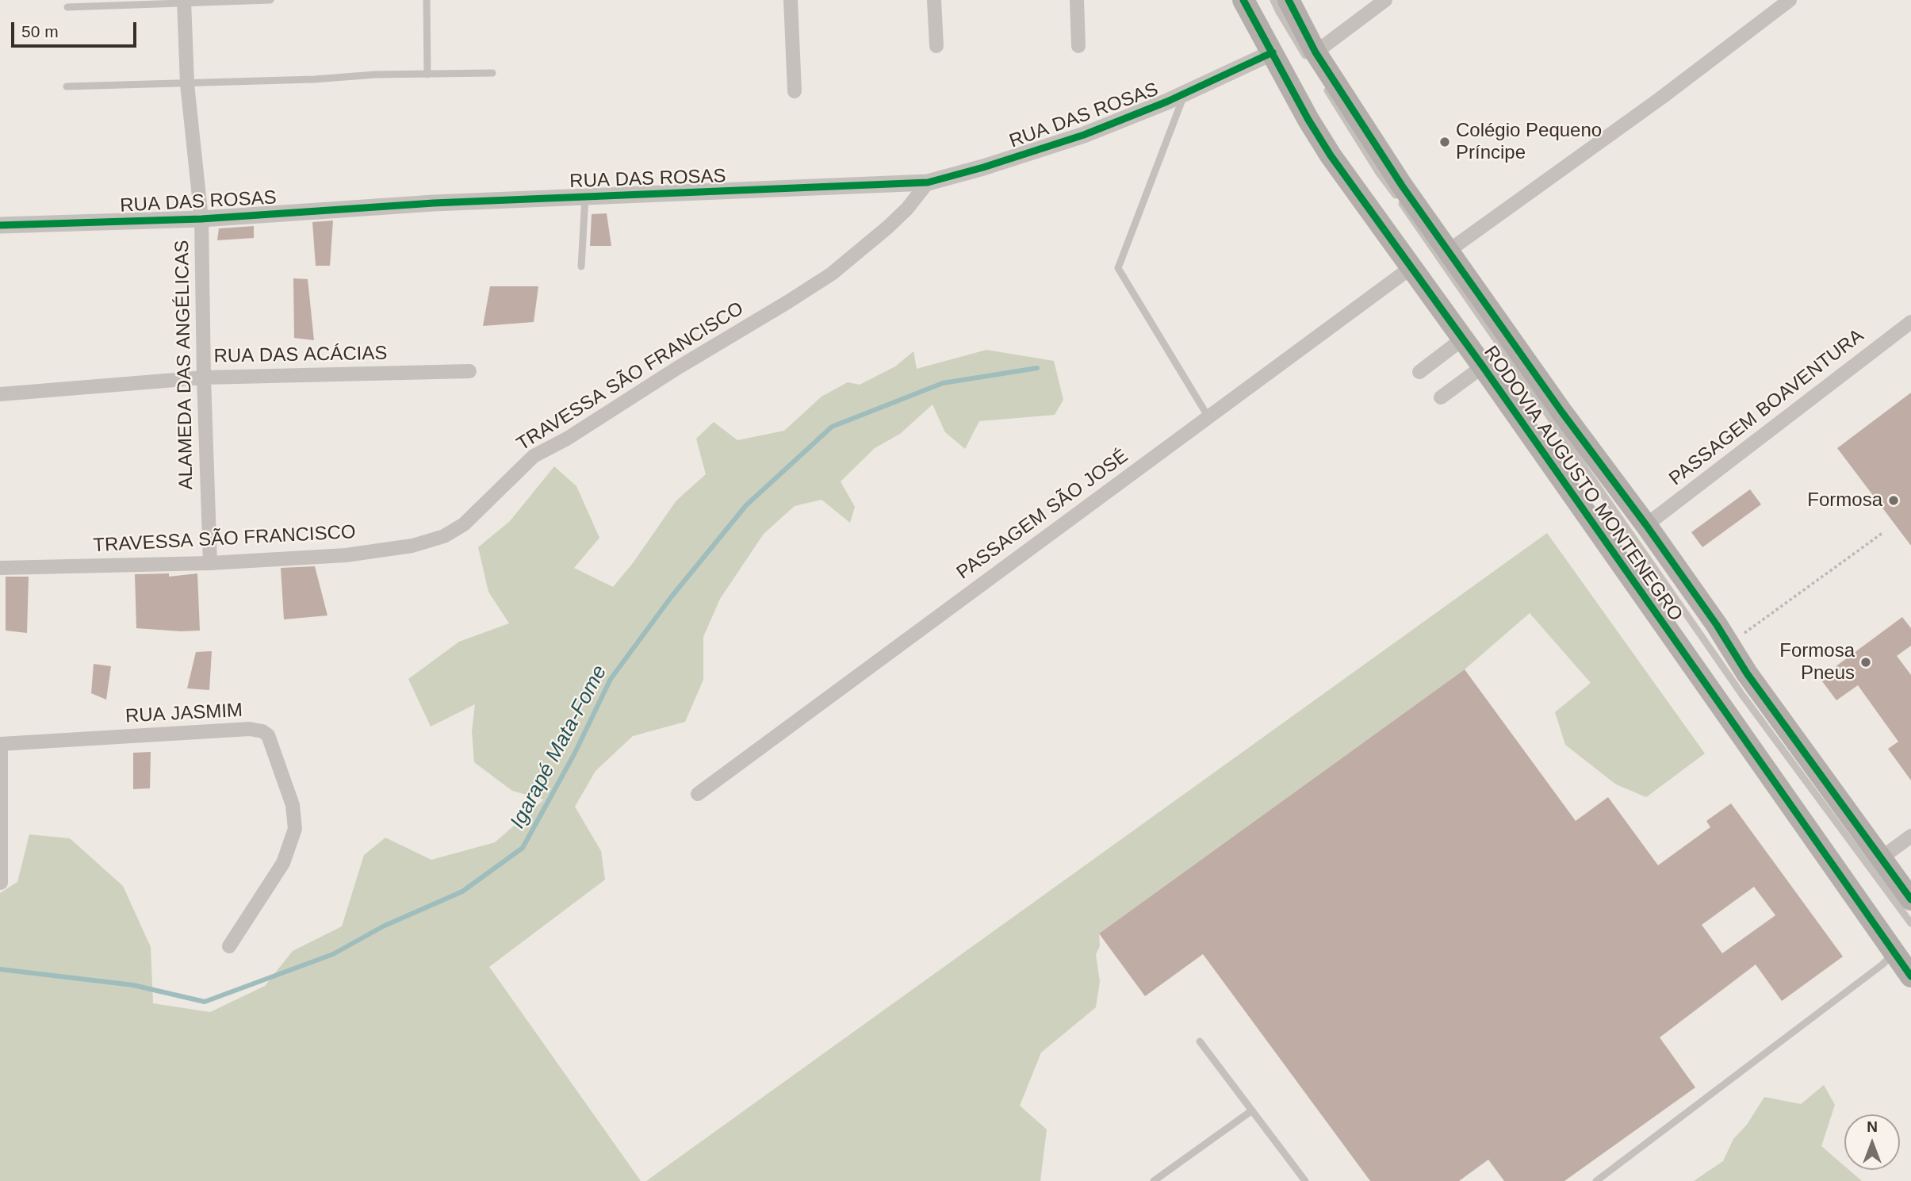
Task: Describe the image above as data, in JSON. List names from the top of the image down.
{
  "streets": {
    "main road": ["RODOVIA AUGUSTO MONTENEGRO"],
    "street": [
      "RUA DAS ROSAS",
      "RUA DAS ACÁCIAS",
      "ALAMEDA DAS ANGÉLICAS",
      "TRAVESSA SÃO FRANCISCO",
      "PASSAGEM BOAVENTURA",
      "PASSAGEM SÃO JOSÉ",
      "RUA JASMIM"
    ]
  },
  "crossings": [
    ["RUA DAS ROSAS", "ALAMEDA DAS ANGÉLICAS"],
    ["RUA DAS ROSAS", "TRAVESSA SÃO FRANCISCO"],
    ["RUA DAS ROSAS", "RODOVIA AUGUSTO MONTENEGRO"],
    ["RUA DAS ACÁCIAS", "ALAMEDA DAS ANGÉLICAS"],
    ["ALAMEDA DAS ANGÉLICAS", "TRAVESSA SÃO FRANCISCO"],
    ["PASSAGEM BOAVENTURA", "RODOVIA AUGUSTO MONTENEGRO"],
    ["RODOVIA AUGUSTO MONTENEGRO", "PASSAGEM SÃO JOSÉ"]
  ],
  "water": ["Igarapé Mata-Fome"],
  "places": ["Colégio Pequeno Príncipe", "Formosa", "Formosa Pneus"],
  "scale_bar": "50 m",
  "north": "top"
}
